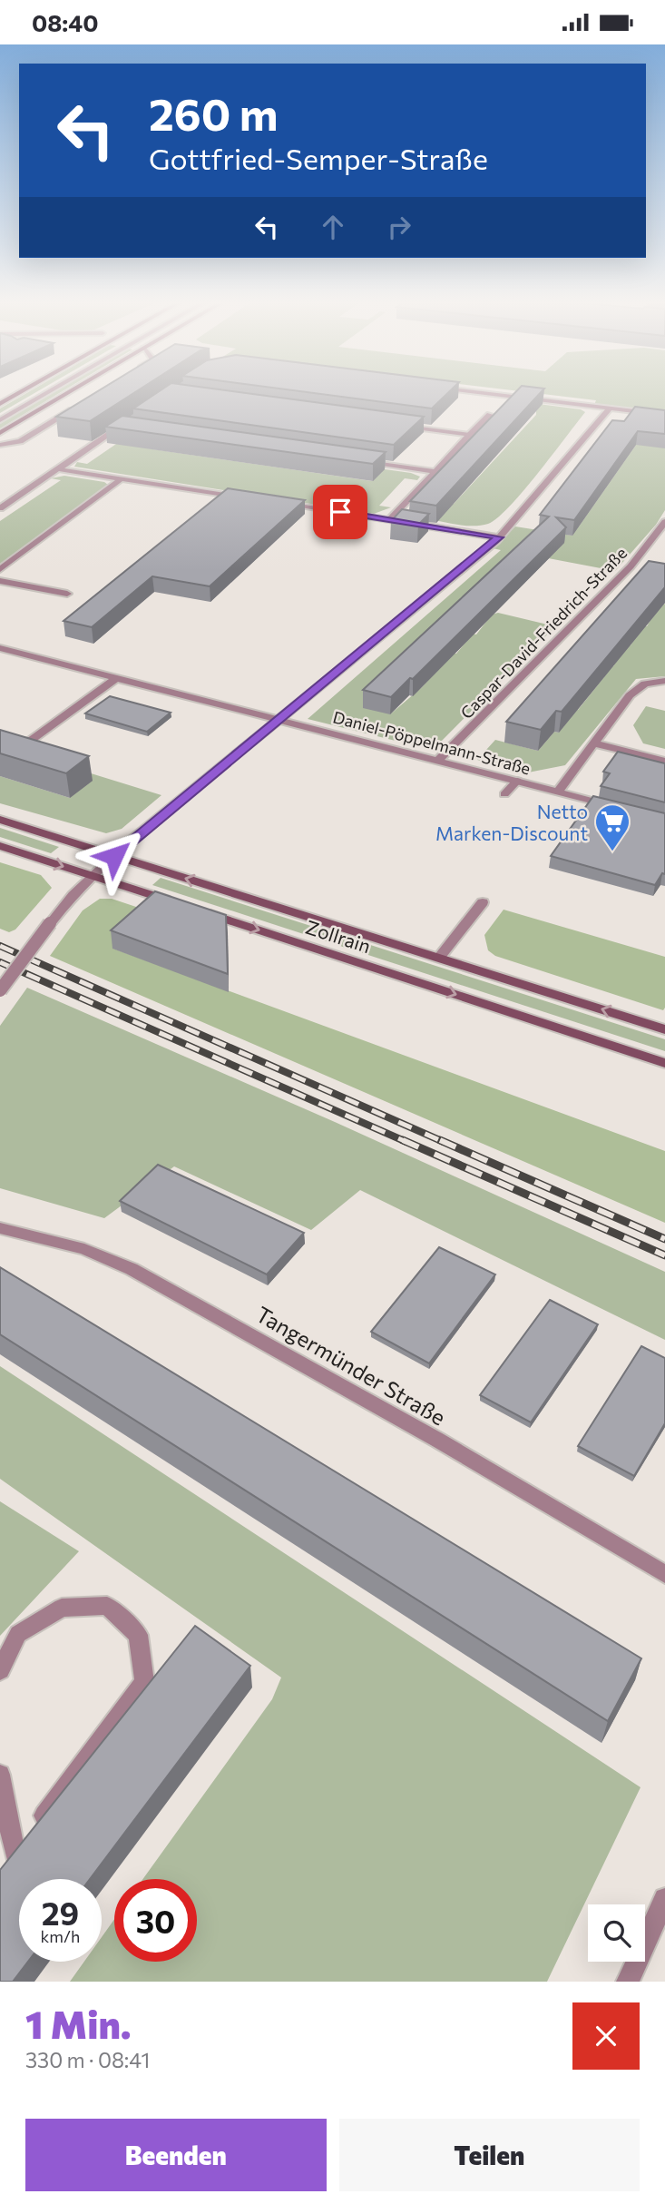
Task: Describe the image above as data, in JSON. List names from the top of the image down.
{
  "streets": {
    "main road": ["Zollrain"],
    "street": ["Caspar-David-Friedrich-Straße", "Daniel-Pöppelmann-Straße", "Tangermünder Straße"]
  },
  "crossings": [
    ["Caspar-David-Friedrich-Straße", "Daniel-Pöppelmann-Straße"]
  ],
  "places": {
    "supermarket": ["Netto Marken-Discount"]
  },
  "page": {
    "status": "08:40",
    "turn": ["260 m", "Gottfried-Semper-Straße"],
    "speed": "29 km/h",
    "limit": "30",
    "heading": ["1 Min.", "330 m · 08:41"],
    "buttons": ["Beenden", "Teilen"]
  }
}
